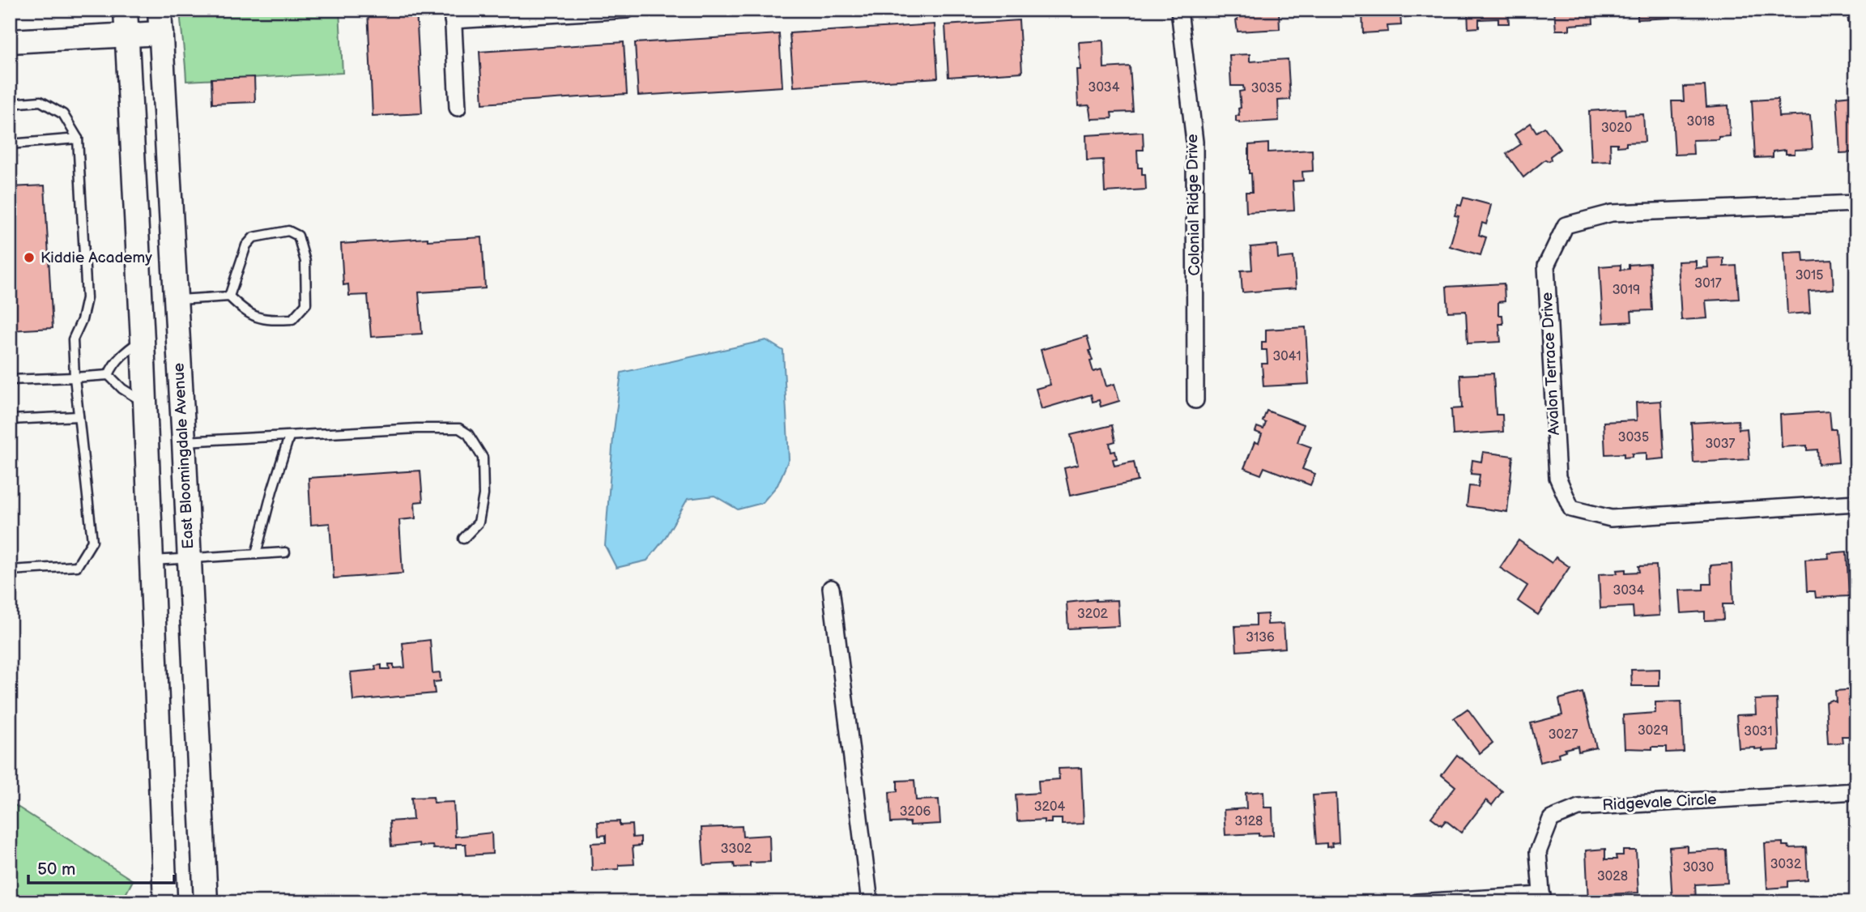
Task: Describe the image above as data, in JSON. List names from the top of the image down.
{
  "streets": {
    "main road": ["East Bloomingdale Avenue"],
    "street": ["Colonial Ridge Drive", "Avalon Terrace Drive", "Ridgevale Circle"]
  },
  "places": ["Kiddie Academy"],
  "house_numbers": [
    "3034",
    "3035",
    "3018",
    "3020",
    "3015",
    "3017",
    "3019",
    "3041",
    "3035",
    "3037",
    "3034",
    "3202",
    "3136",
    "3029",
    "3031",
    "3027",
    "3204",
    "3206",
    "3128",
    "3302",
    "3032",
    "3030",
    "3028"
  ],
  "scale_bar": "50 m"
}
